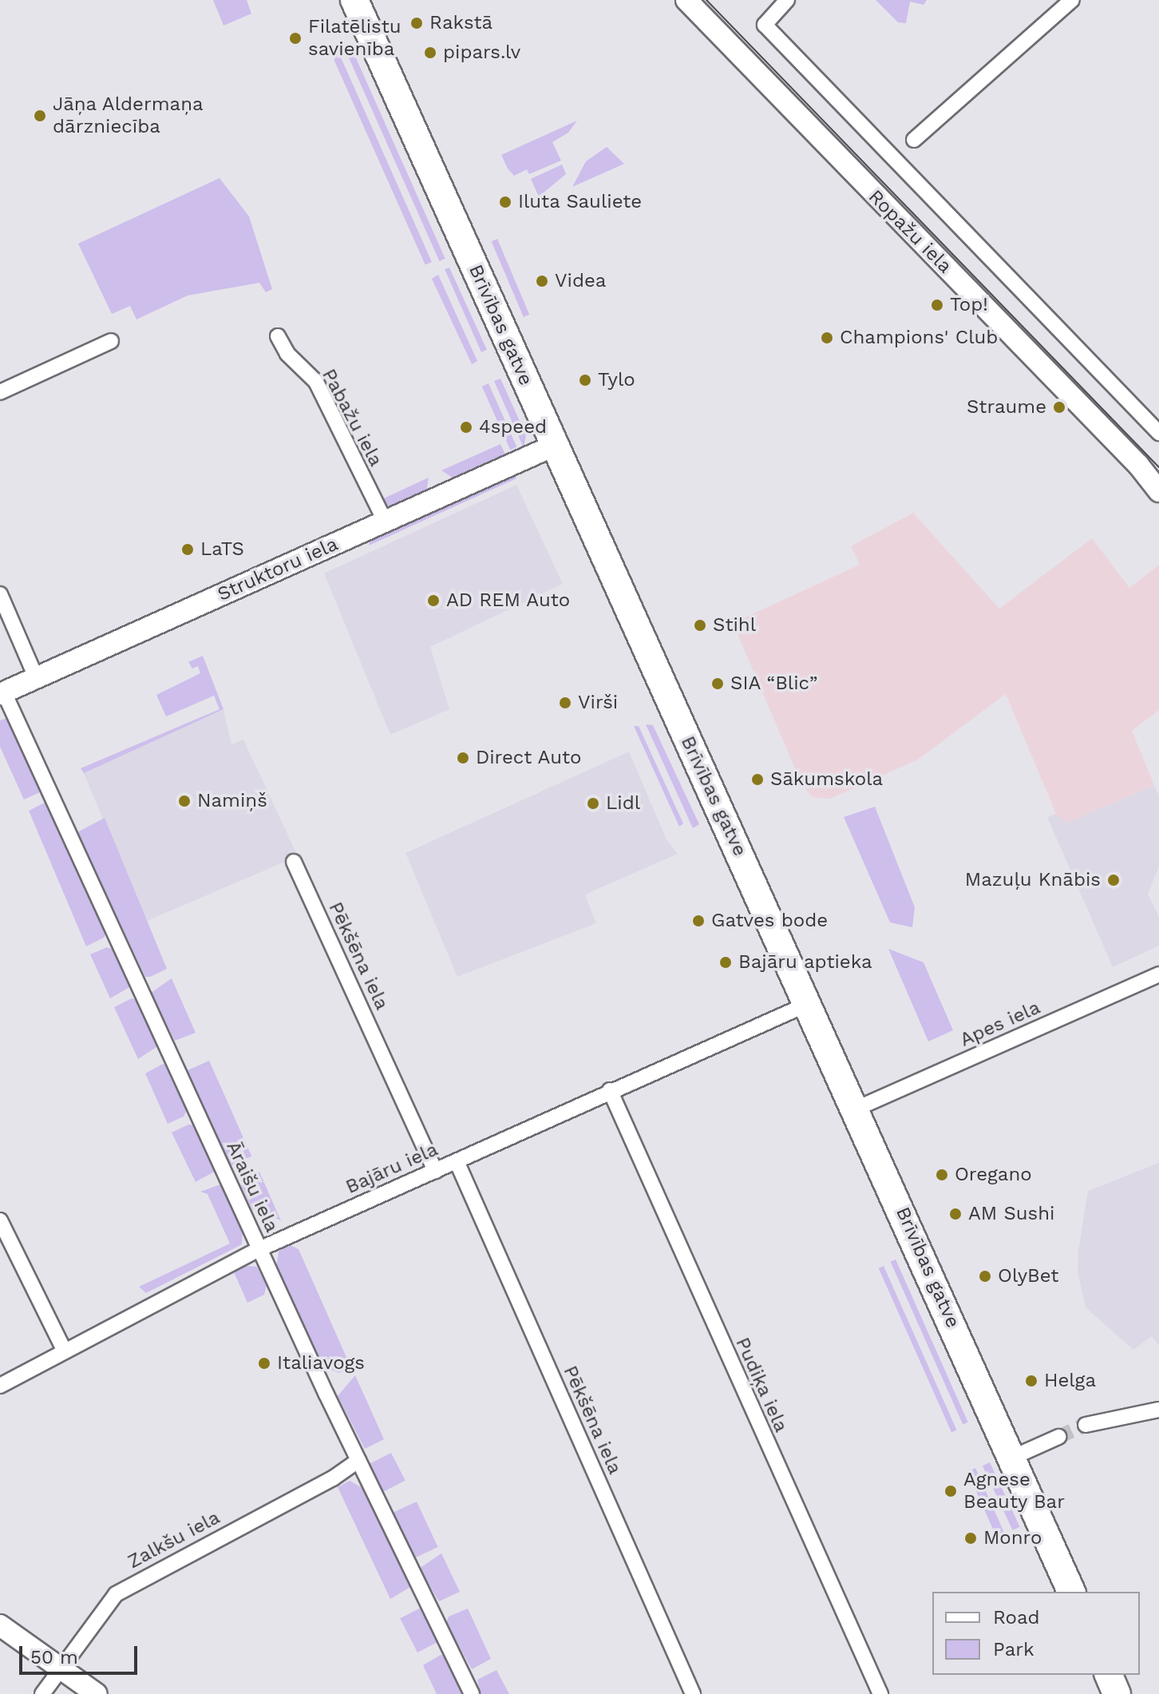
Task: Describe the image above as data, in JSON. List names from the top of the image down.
{
  "streets": {
    "highway": ["Brīvības gatve"],
    "street": [
      "Ropažu iela",
      "Pabažu iela",
      "Struktoru iela",
      "Pēkšēna iela",
      "Apes iela",
      "Bajāru iela",
      "Āraišu iela",
      "Pudiķa iela",
      "Zalkšu iela"
    ]
  },
  "crossings": [
    ["Brīvības gatve", "Struktoru iela"],
    ["Brīvības gatve", "Apes iela"],
    ["Brīvības gatve", "Bajāru iela"],
    ["Pabažu iela", "Struktoru iela"],
    ["Struktoru iela", "Āraišu iela"],
    ["Pēkšēna iela", "Bajāru iela"],
    ["Bajāru iela", "Āraišu iela"],
    ["Bajāru iela", "Pudiķa iela"],
    ["Āraišu iela", "Zalkšu iela"]
  ],
  "places": [
    "Rakstā",
    "Filatēlistu savienība",
    "pipars.lv",
    "Jāņa Aldermaņa dārzniecība",
    "Iluta Sauliete",
    "Videa",
    "Top!",
    "Champions' Club",
    "Tylo",
    "Straume",
    "4speed",
    "LaTS",
    "AD REM Auto",
    "Stihl",
    "SIA “Blic”",
    "Virši",
    "Direct Auto",
    "Sākumskola",
    "Namiņš",
    "Lidl",
    "Mazuļu Knābis",
    "Gatves bode",
    "Bajāru aptieka",
    "Oregano",
    "AM Sushi",
    "OlyBet",
    "Italiavogs",
    "Helga",
    "Agnese Beauty Bar",
    "Monro"
  ],
  "legend": ["Road", "Park"],
  "scale_bar": "50 m"
}
